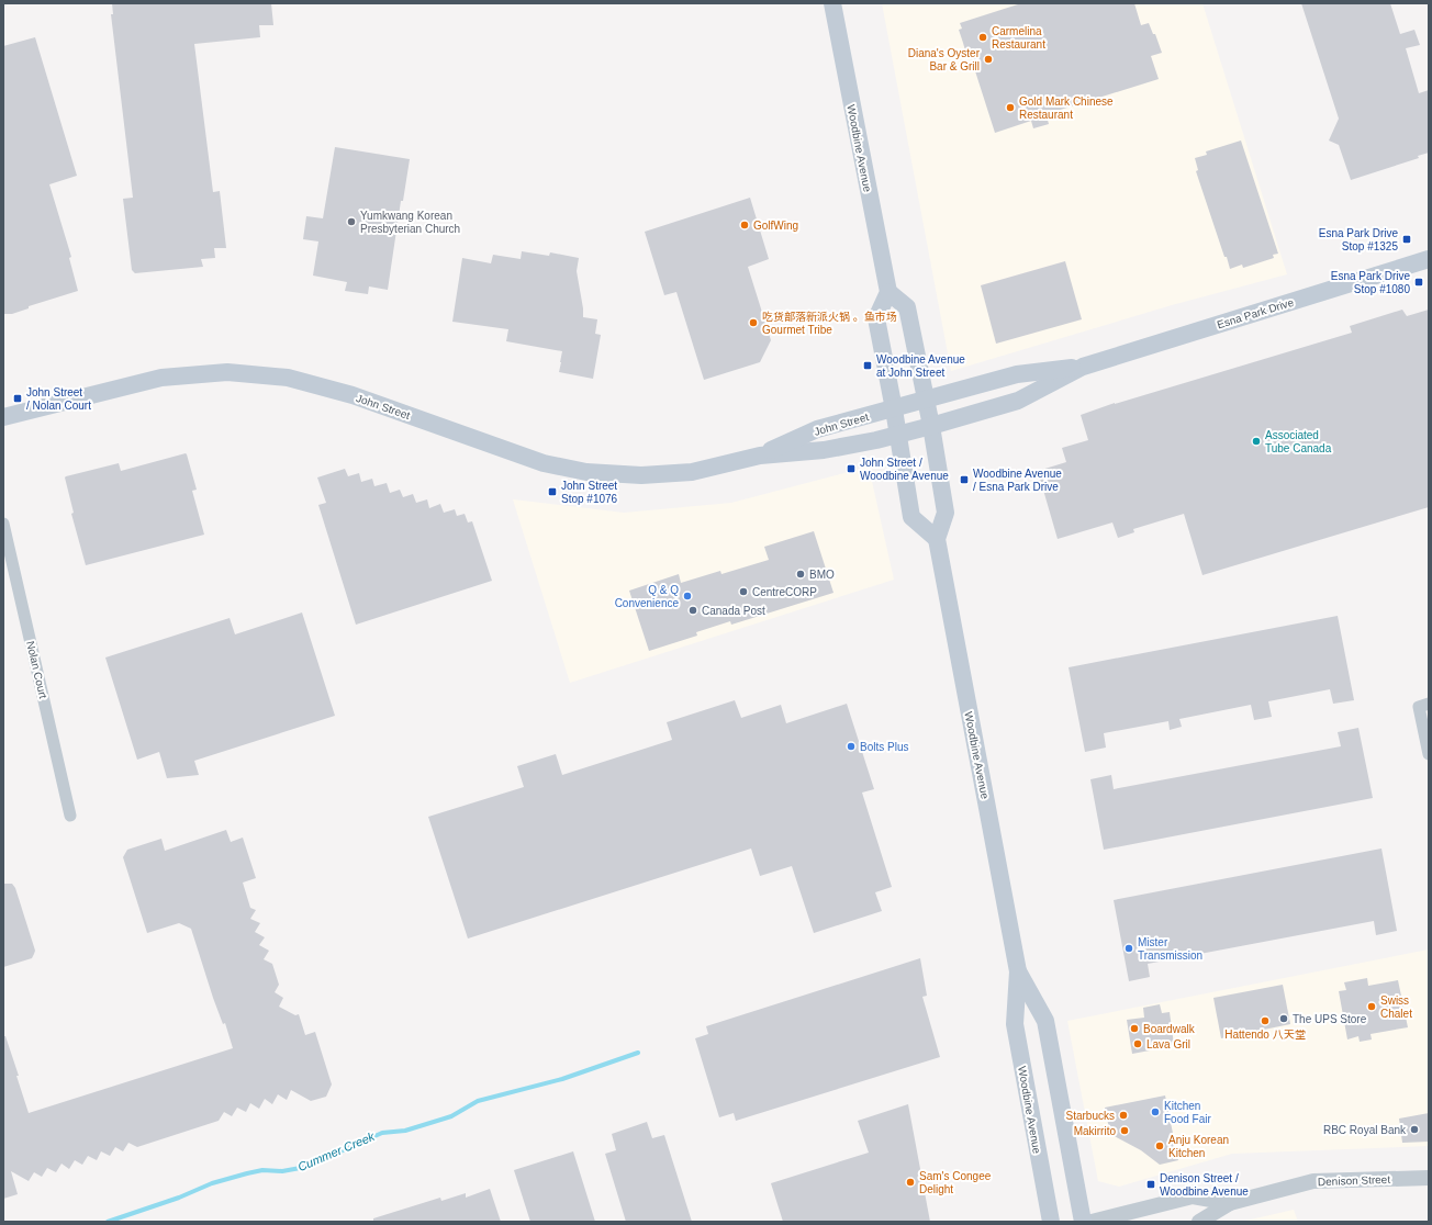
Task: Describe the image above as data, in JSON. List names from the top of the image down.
{
  "streets": {
    "main road": ["Woodbine Avenue", "Esna Park Drive", "John Street"],
    "street": ["Nolan Court", "Denison Street"]
  },
  "crossings": [
    ["Woodbine Avenue", "Esna Park Drive"],
    ["Woodbine Avenue", "John Street"],
    ["Esna Park Drive", "John Street"]
  ],
  "water": ["Cummer Creek"],
  "places": {
    "other": [
      "Carmelina Restaurant",
      "Diana's Oyster Bar & Grill",
      "Gold Mark Chinese Restaurant",
      "Yumkwang Korean Presbyterian Church",
      "GolfWing",
      "吃货部落新派火锅 。鱼市场 Gourmet Tribe",
      "Associated Tube Canada",
      "BMO",
      "CentreCORP",
      "Q & Q Convenience",
      "Canada Post",
      "Bolts Plus",
      "Mister Transmission",
      "Swiss Chalet",
      "The UPS Store",
      "Hattendo 八天堂",
      "Boardwalk",
      "Lava Gril",
      "Kitchen Food Fair",
      "Starbucks",
      "RBC Royal Bank",
      "Makirrito",
      "Anju Korean Kitchen",
      "Sam's Congee Delight"
    ],
    "transit": [
      "Esna Park Drive Stop #1325",
      "Esna Park Drive Stop #1080",
      "Woodbine Avenue at John Street",
      "John Street / Nolan Court",
      "John Street / Woodbine Avenue",
      "Woodbine Avenue / Esna Park Drive",
      "John Street Stop #1076",
      "Denison Street / Woodbine Avenue"
    ]
  }
}
